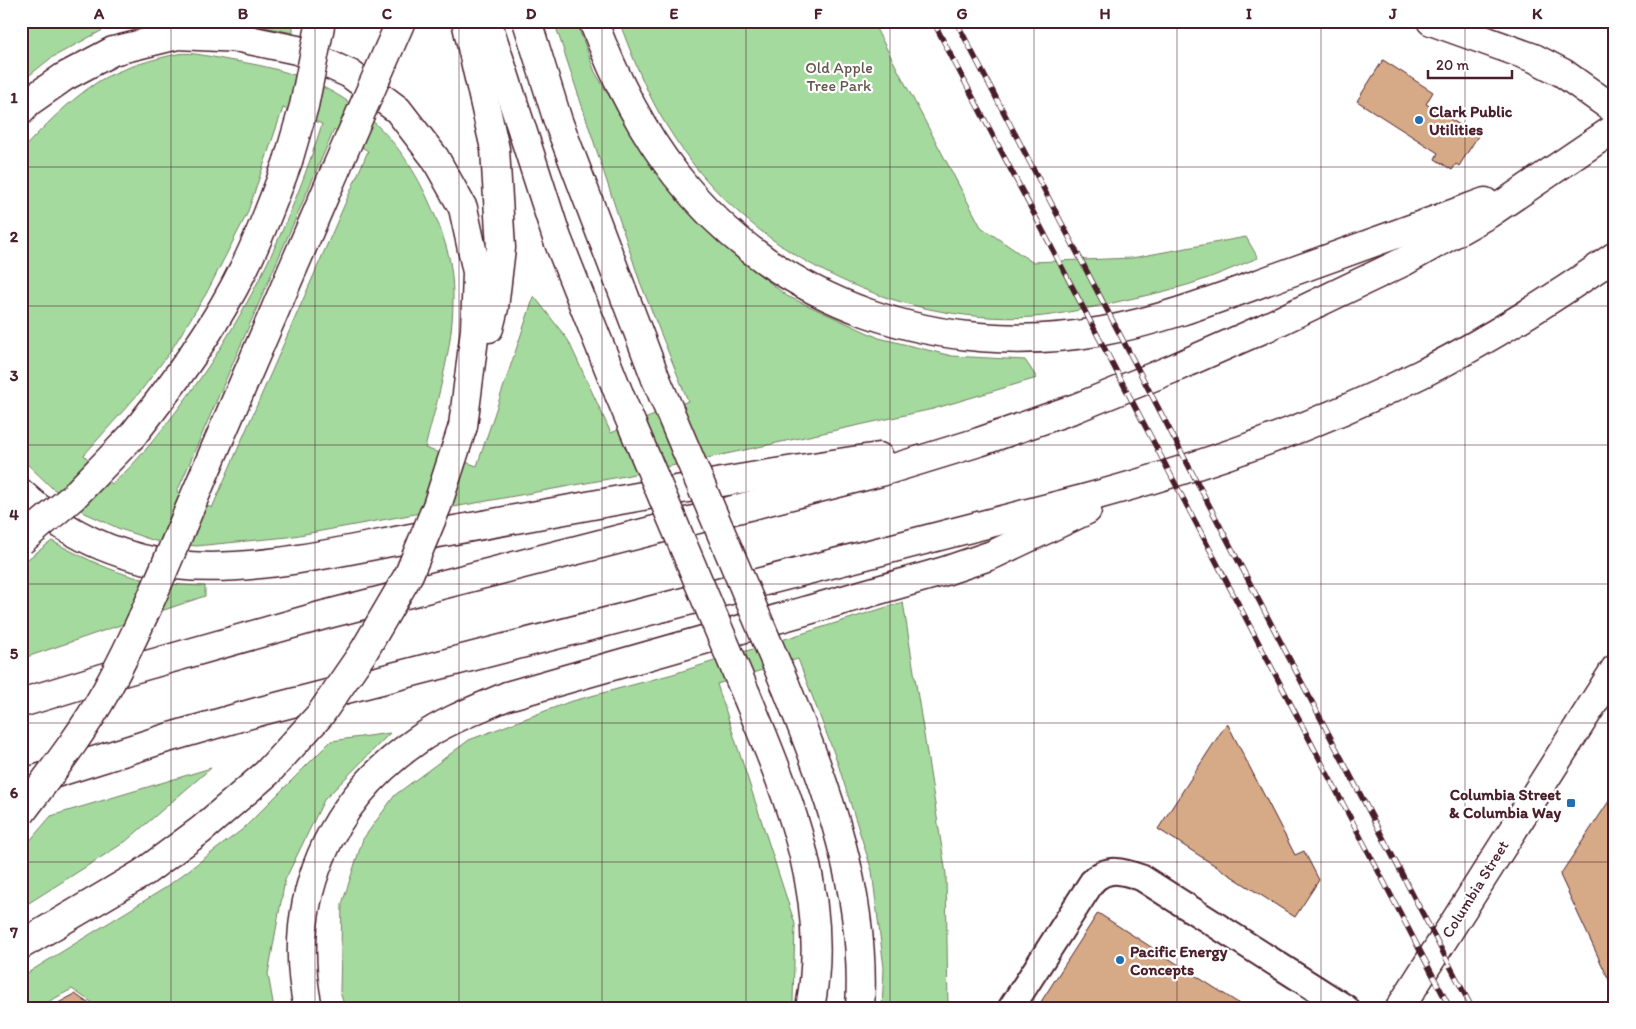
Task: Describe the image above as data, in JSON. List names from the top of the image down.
{
  "streets": {
    "main road": ["Columbia Street"]
  },
  "parks": ["Old Apple Tree Park"],
  "places": {
    "other": ["Clark Public Utilities", "Pacific Energy Concepts"],
    "transit": ["Columbia Street & Columbia Way"]
  },
  "scale_bar": "20 m",
  "grid": {
    "columns": [
      "A",
      "B",
      "C",
      "D",
      "E",
      "F",
      "G",
      "H",
      "I",
      "J",
      "K"
    ],
    "rows": [
      "1",
      "2",
      "3",
      "4",
      "5",
      "6",
      "7"
    ]
  }
}
